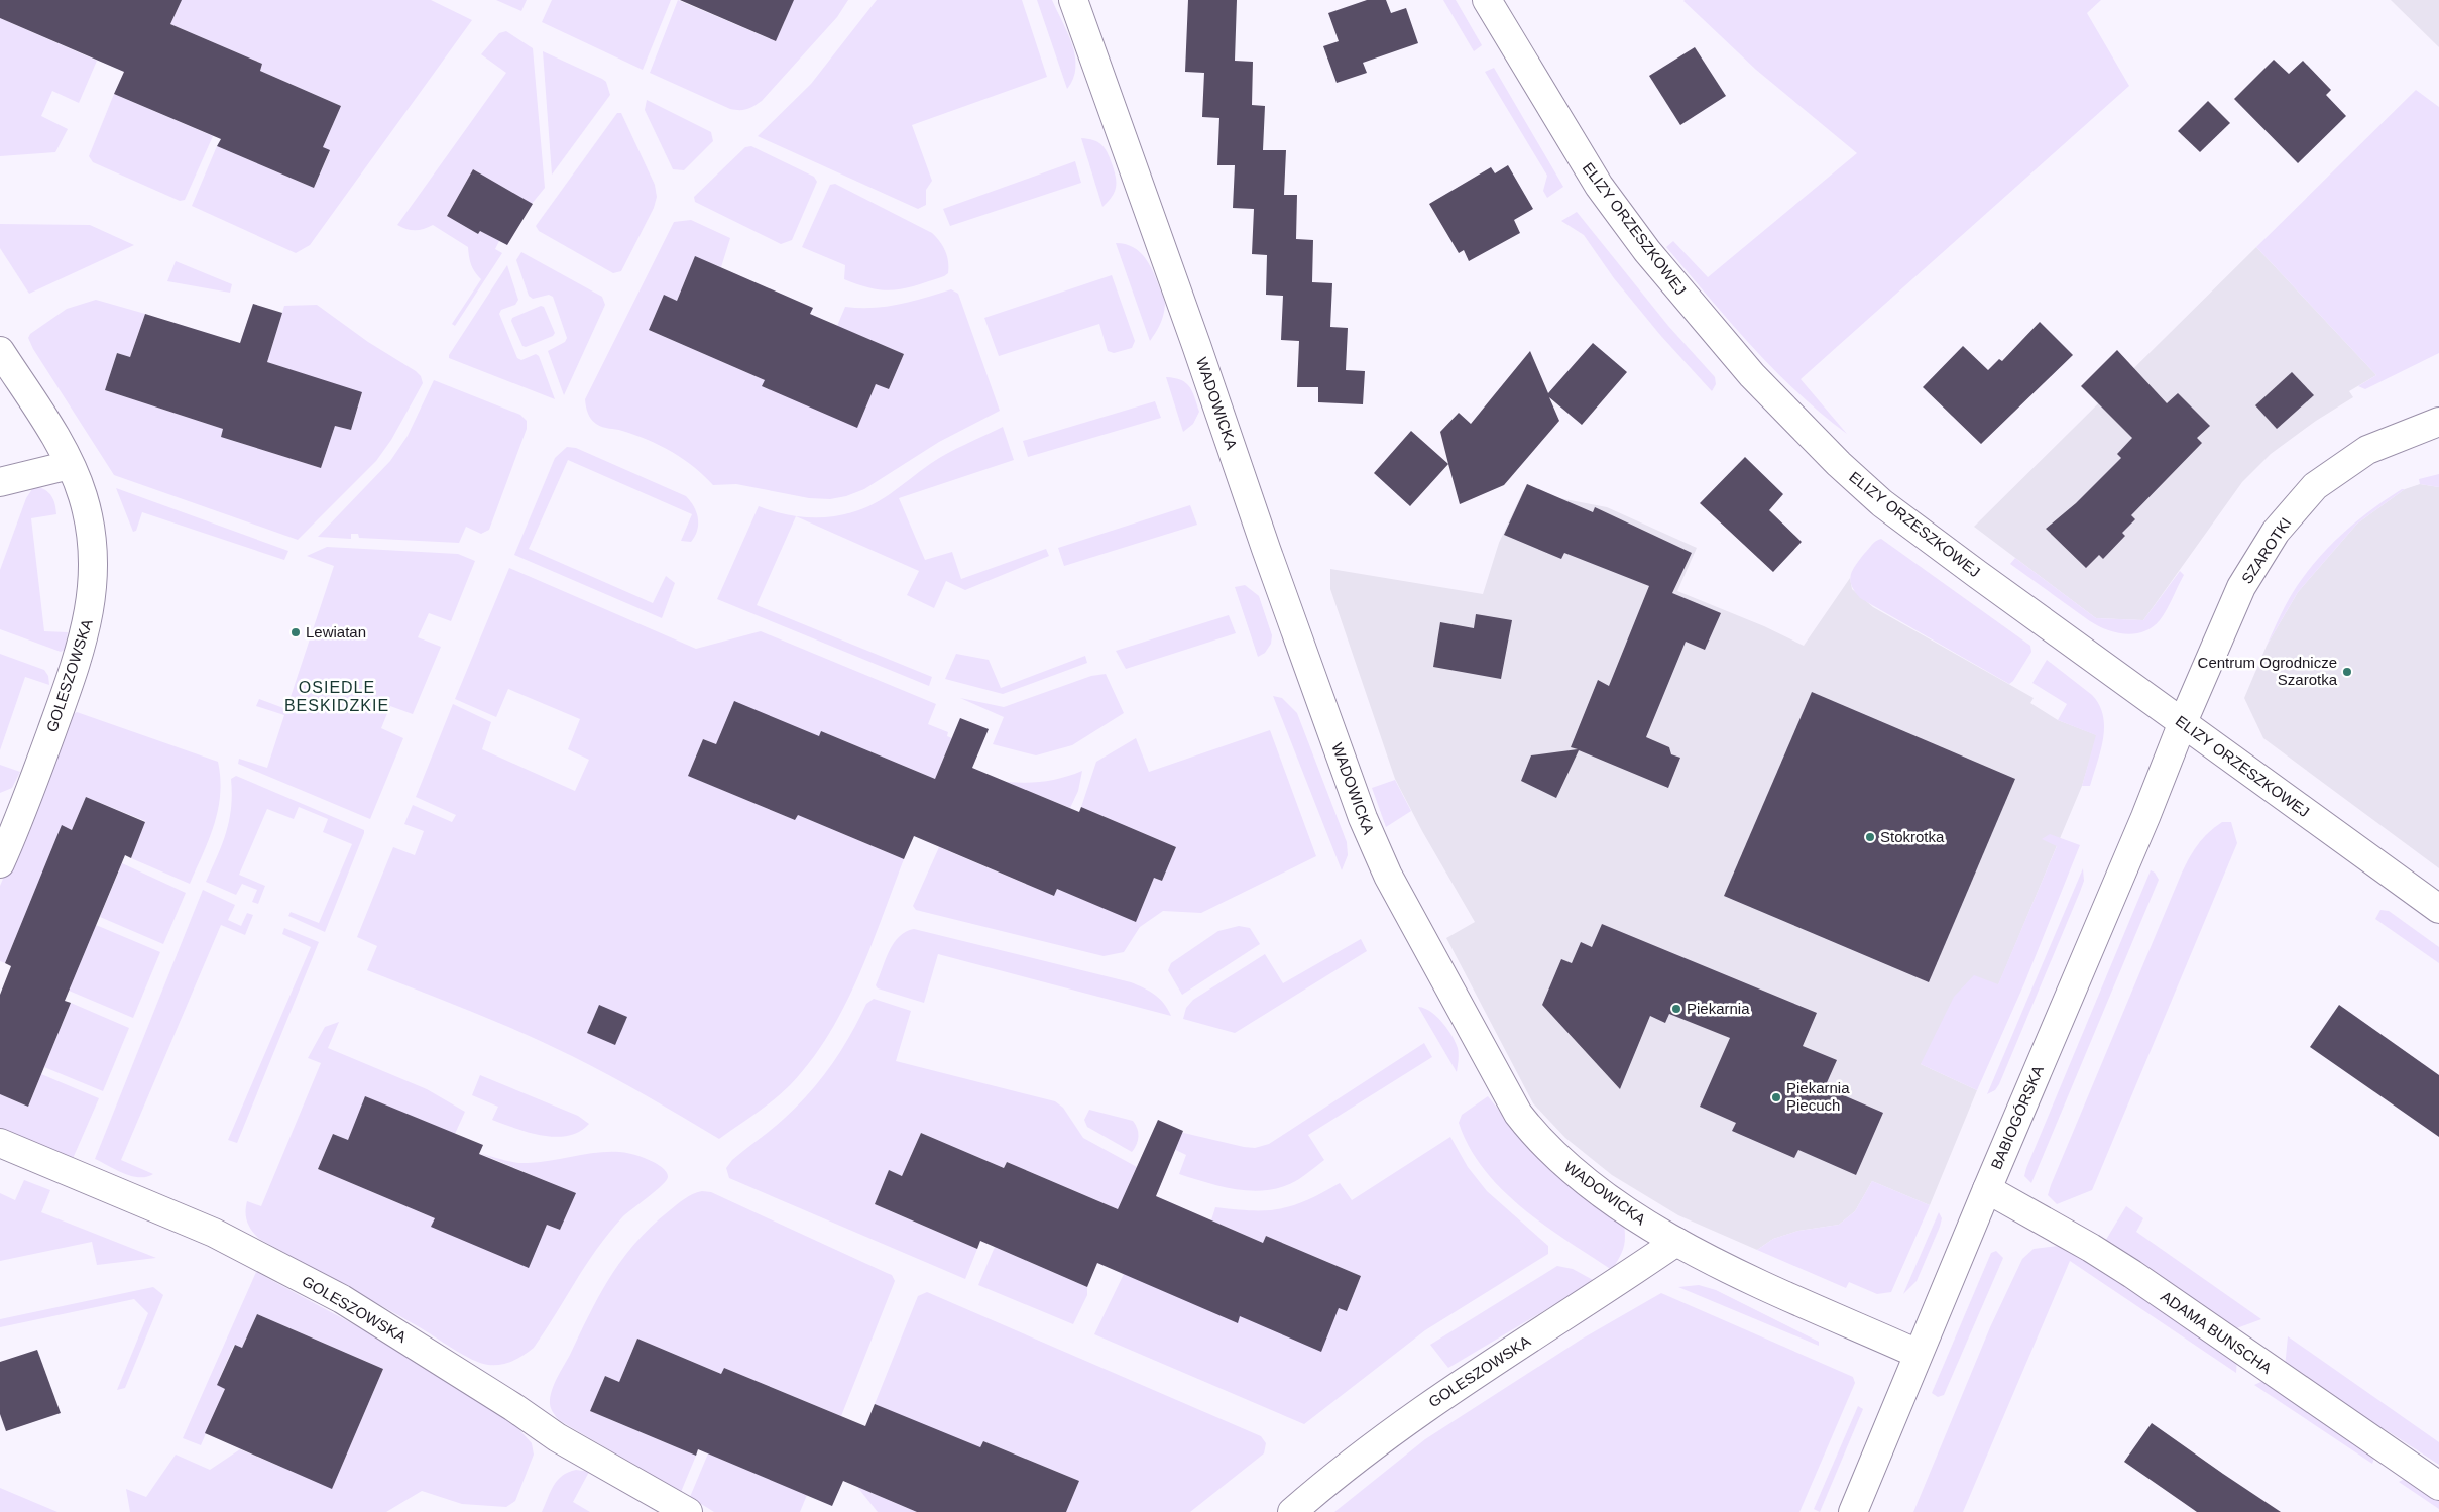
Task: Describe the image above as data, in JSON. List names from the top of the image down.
{
  "streets": {
    "street": [
      "ELIZY ORZESZKOWEJ",
      "WADOWICKA",
      "SZAROTKI",
      "GOLESZOWSKA",
      "BABIOGÓRSKA",
      "ADAMA BUNSCHA"
    ]
  },
  "crossings": [
    ["ELIZY ORZESZKOWEJ", "SZAROTKI"],
    ["ELIZY ORZESZKOWEJ", "BABIOGÓRSKA"],
    ["WADOWICKA", "GOLESZOWSKA"],
    ["WADOWICKA", "BABIOGÓRSKA"],
    ["SZAROTKI", "BABIOGÓRSKA"],
    ["BABIOGÓRSKA", "ADAMA BUNSCHA"]
  ],
  "districts": ["OSIEDLE BESKIDZKIE"],
  "places": [
    "Lewiatan",
    "Centrum Ogrodnicze Szarotka",
    "Stokrotka",
    "Piekarnia",
    "Piekarnia Piecuch"
  ]
}
